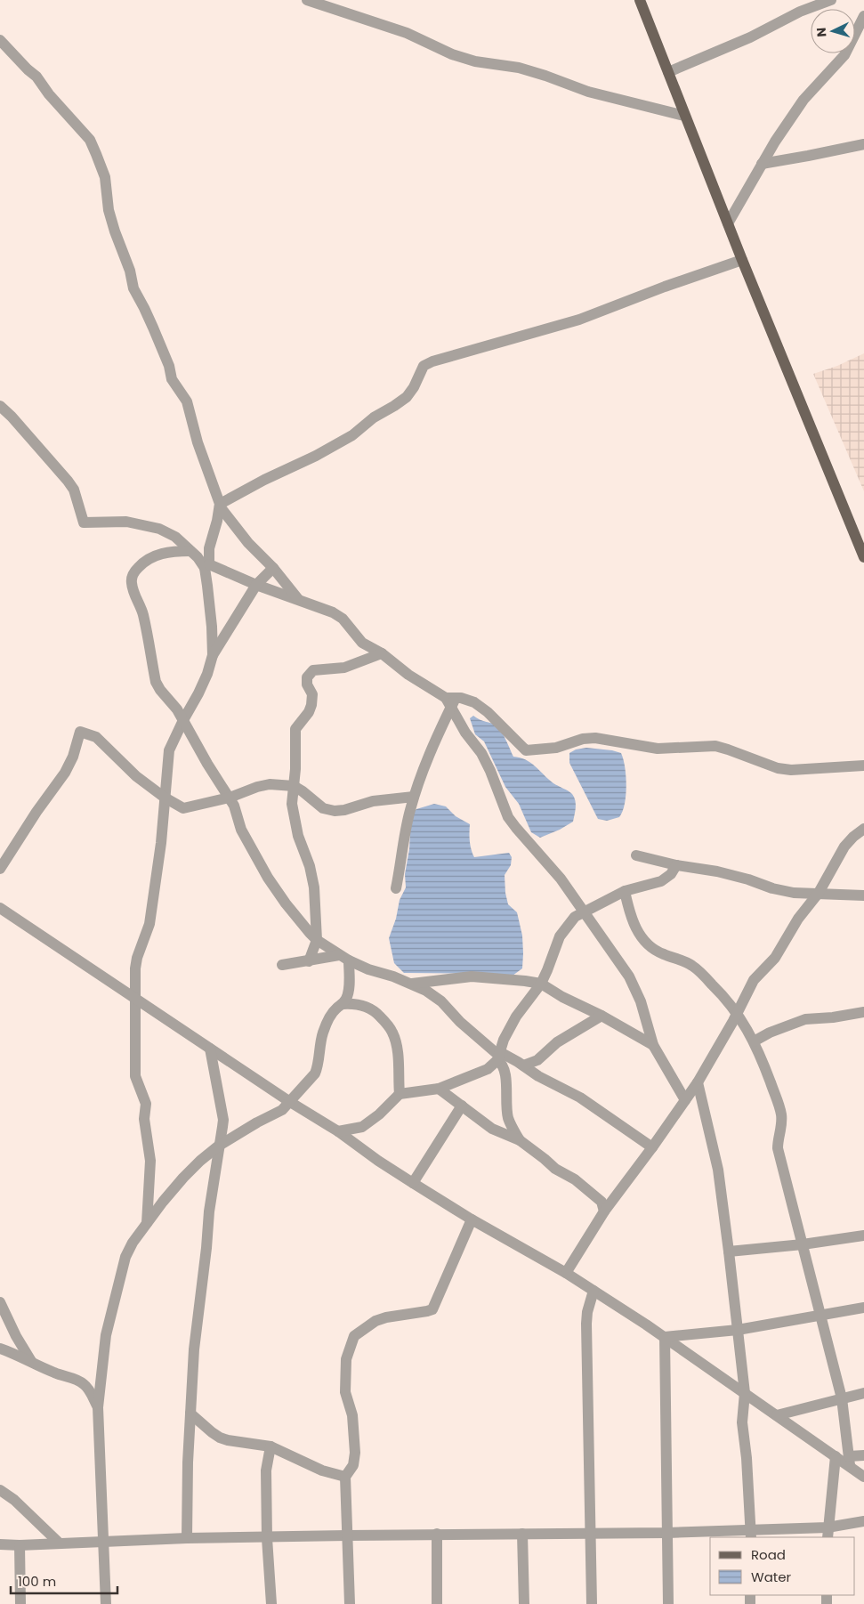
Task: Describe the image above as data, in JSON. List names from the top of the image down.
{
  "legend": ["Road", "Water"],
  "scale_bar": "100 m",
  "north": "left"
}
